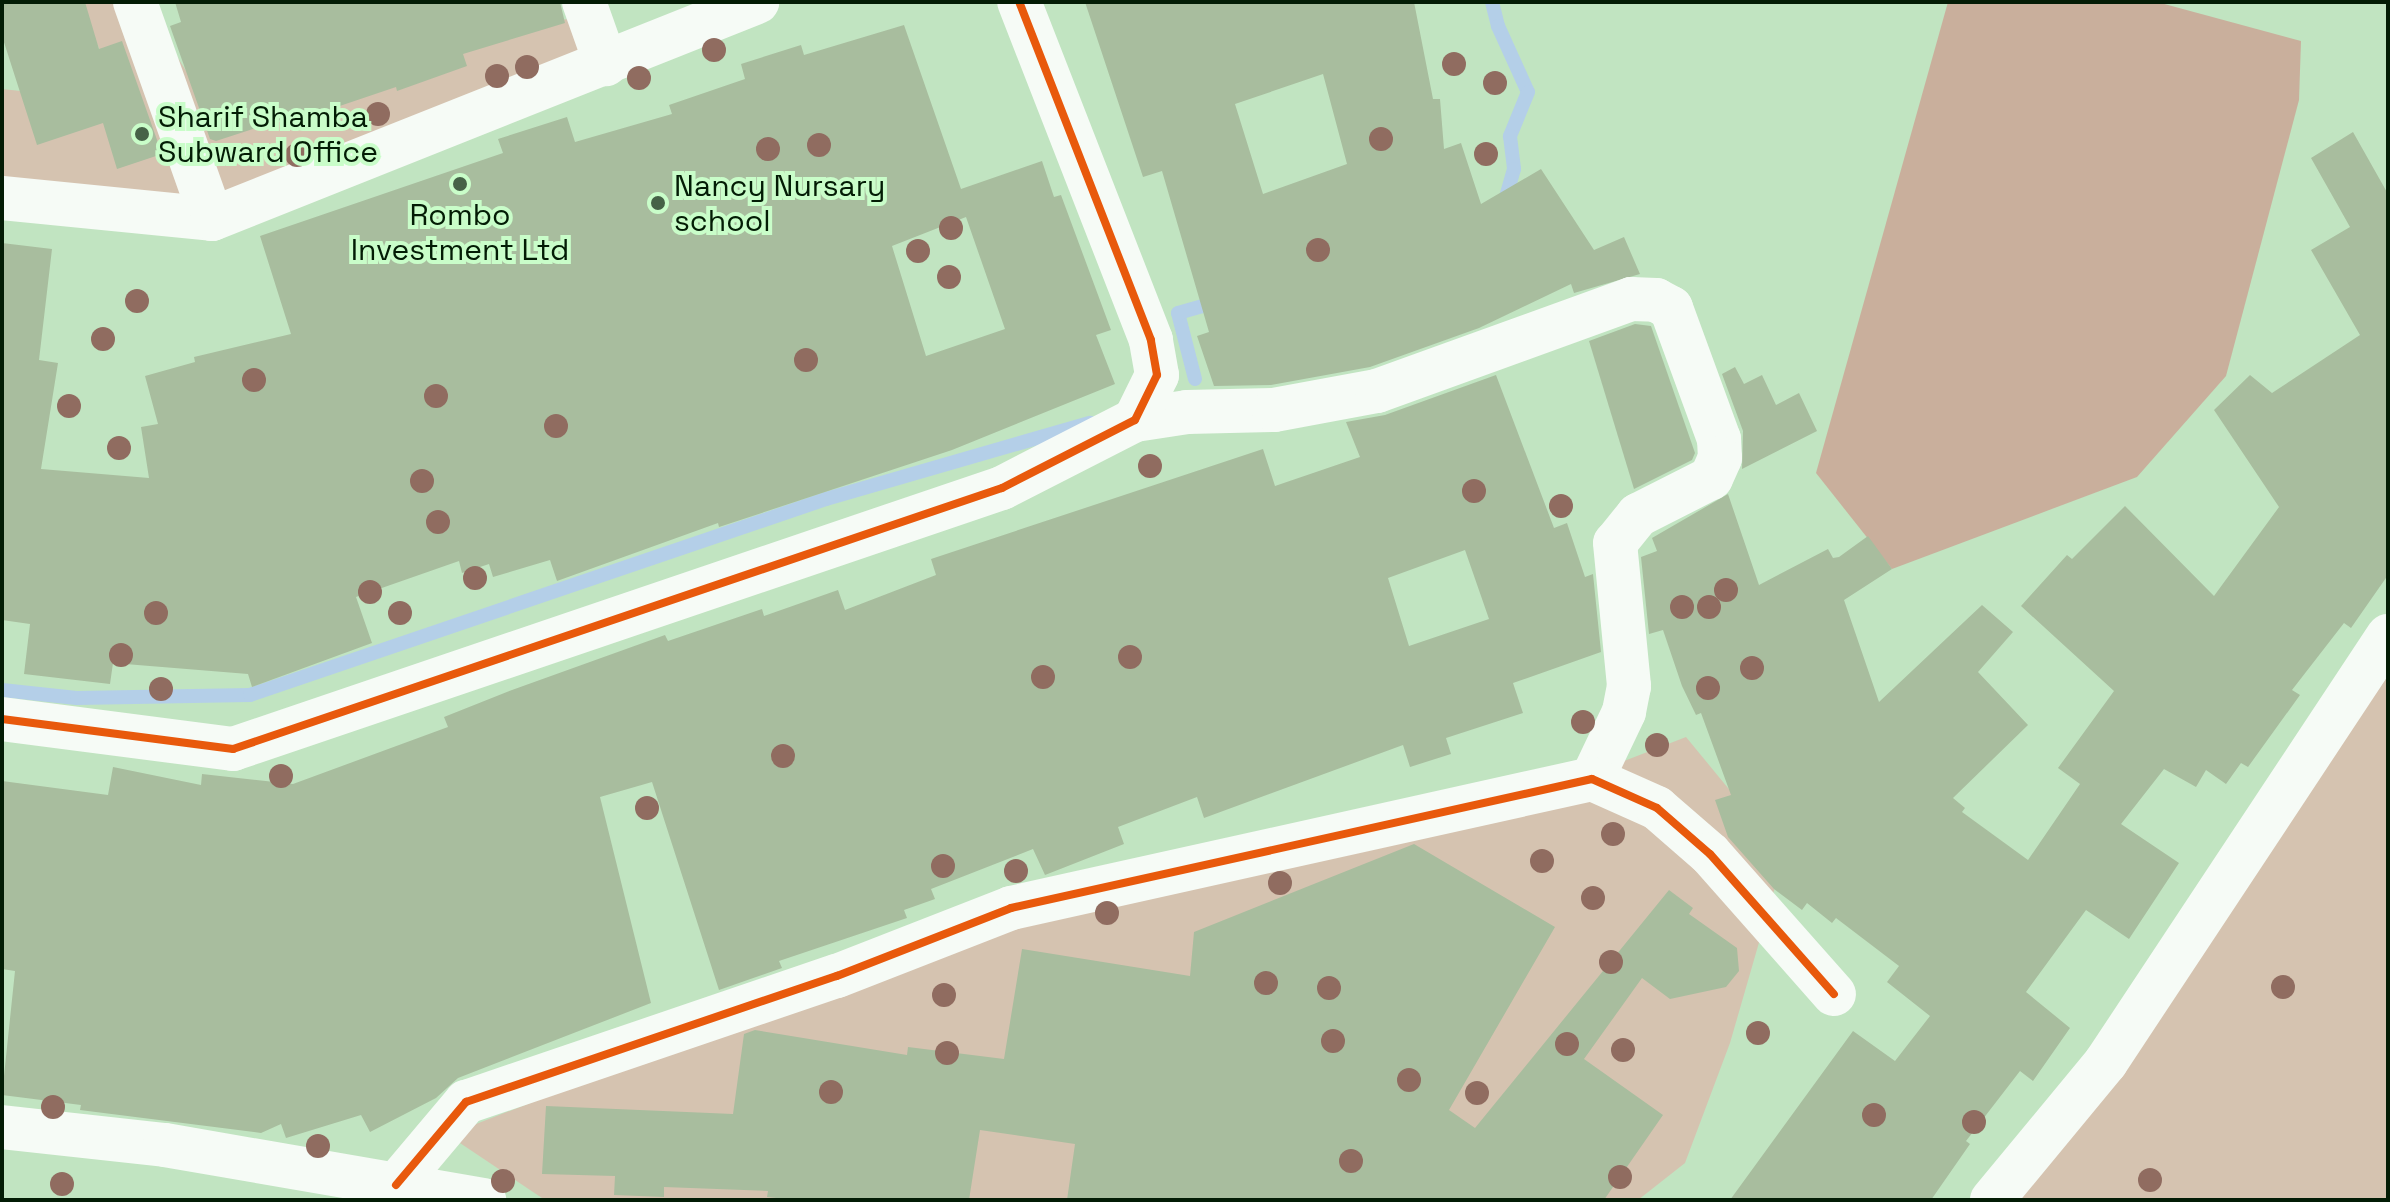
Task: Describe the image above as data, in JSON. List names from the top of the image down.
{
  "places": ["Sharif Shamba Subward Office", "Rombo Investment Ltd", "Nancy Nursary school"]
}
